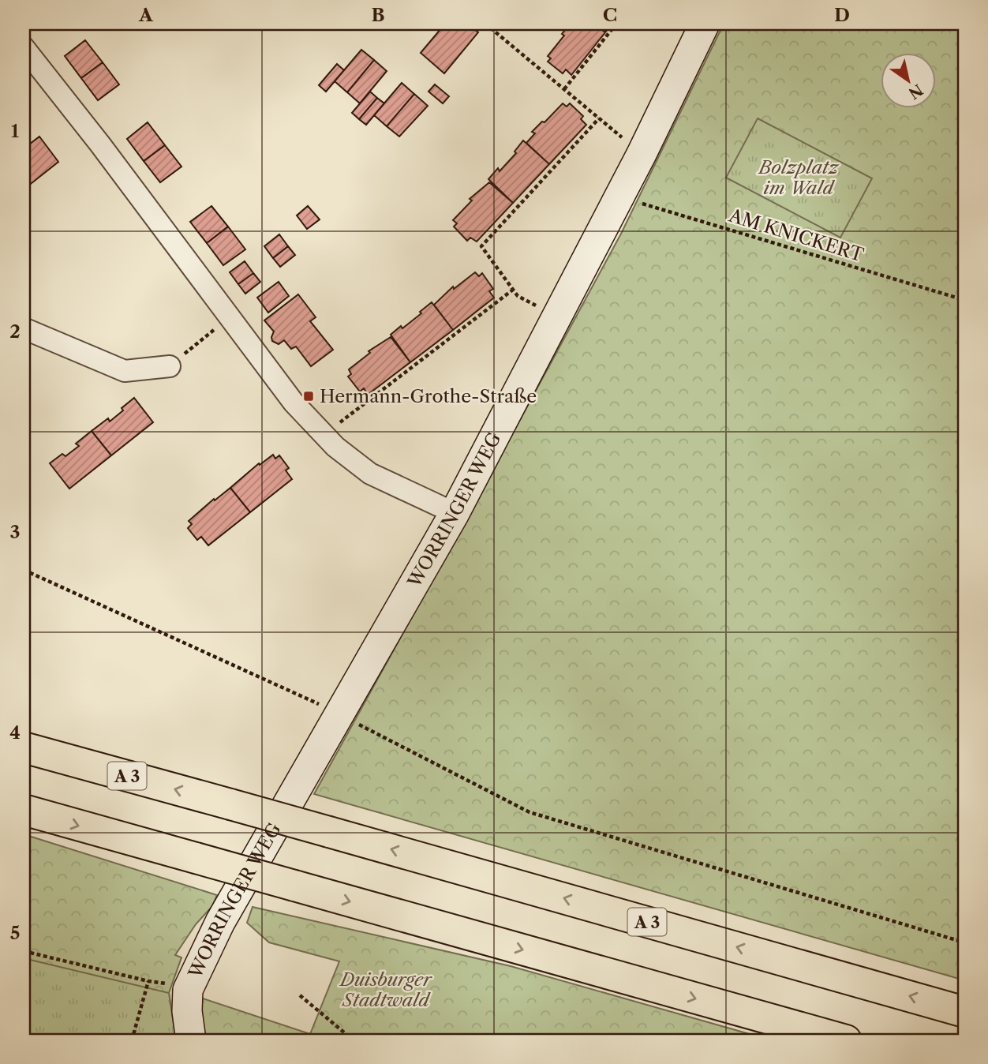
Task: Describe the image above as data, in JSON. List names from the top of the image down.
{
  "streets": {
    "highway": ["A 3"],
    "street": ["WORRINGER WEG"],
    "path": ["AM KNICKERT"]
  },
  "crossings": [
    ["AM KNICKERT", "WORRINGER WEG"]
  ],
  "parks": ["Bolzplatz im Wald", "Duisburger Stadtwald"],
  "places": {
    "transit": ["Hermann-Grothe-Straße"]
  },
  "north": "bottom right",
  "grid": {
    "columns": [
      "A",
      "B",
      "C",
      "D"
    ],
    "rows": [
      "1",
      "2",
      "3",
      "4",
      "5"
    ]
  }
}
